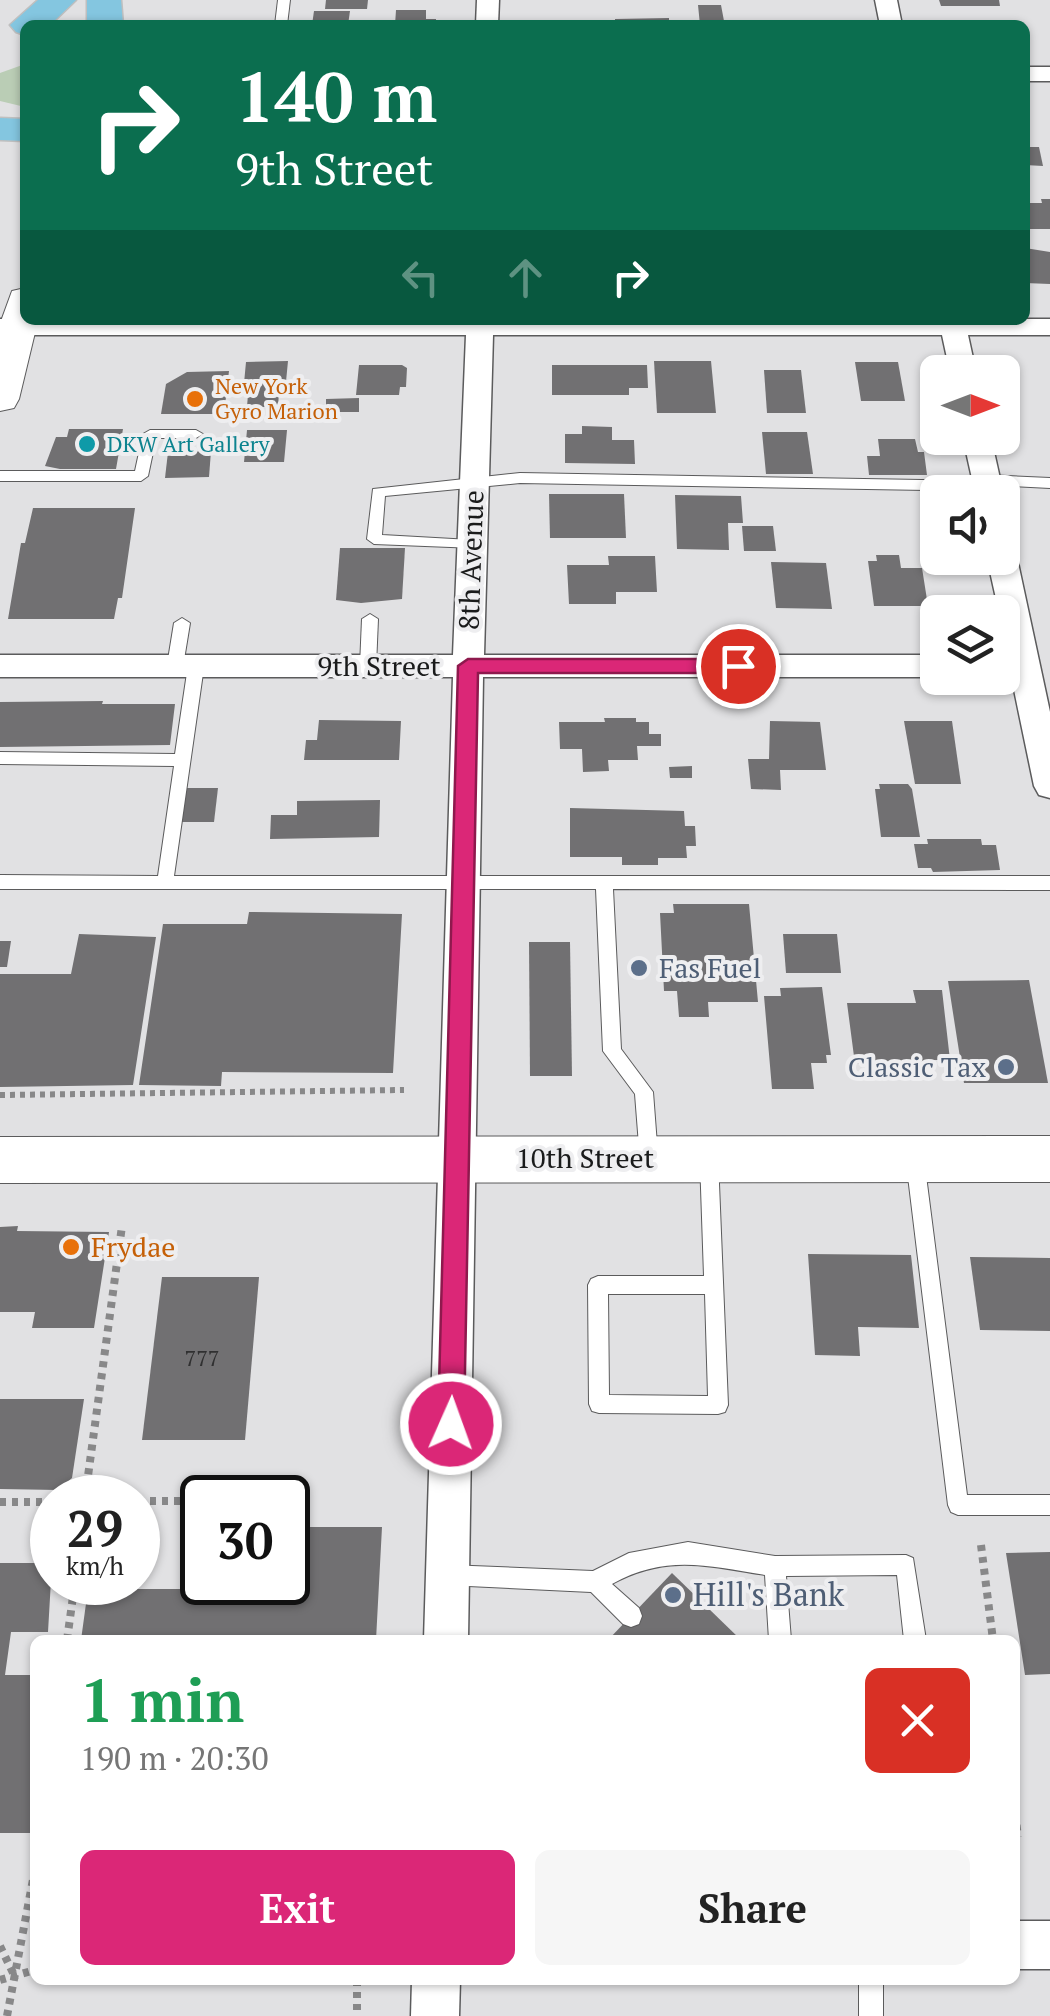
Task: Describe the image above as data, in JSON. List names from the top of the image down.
{
  "streets": {
    "street": ["8th Avenue", "9th Street", "10th Street"]
  },
  "crossings": [
    ["8th Avenue", "9th Street"],
    ["8th Avenue", "10th Street"]
  ],
  "places": [
    "New York Gyro Marion",
    "DKW Art Gallery",
    "Fas Fuel",
    "Classic Tax",
    "Frydae",
    "Hill's Bank"
  ],
  "house_numbers": ["777"],
  "north": "right",
  "page": {
    "turn": ["140 m", "9th Street"],
    "speed": "29 km/h",
    "limit": "30",
    "heading": ["1 min", "190 m · 20:30"],
    "buttons": ["Exit", "Share"]
  }
}
